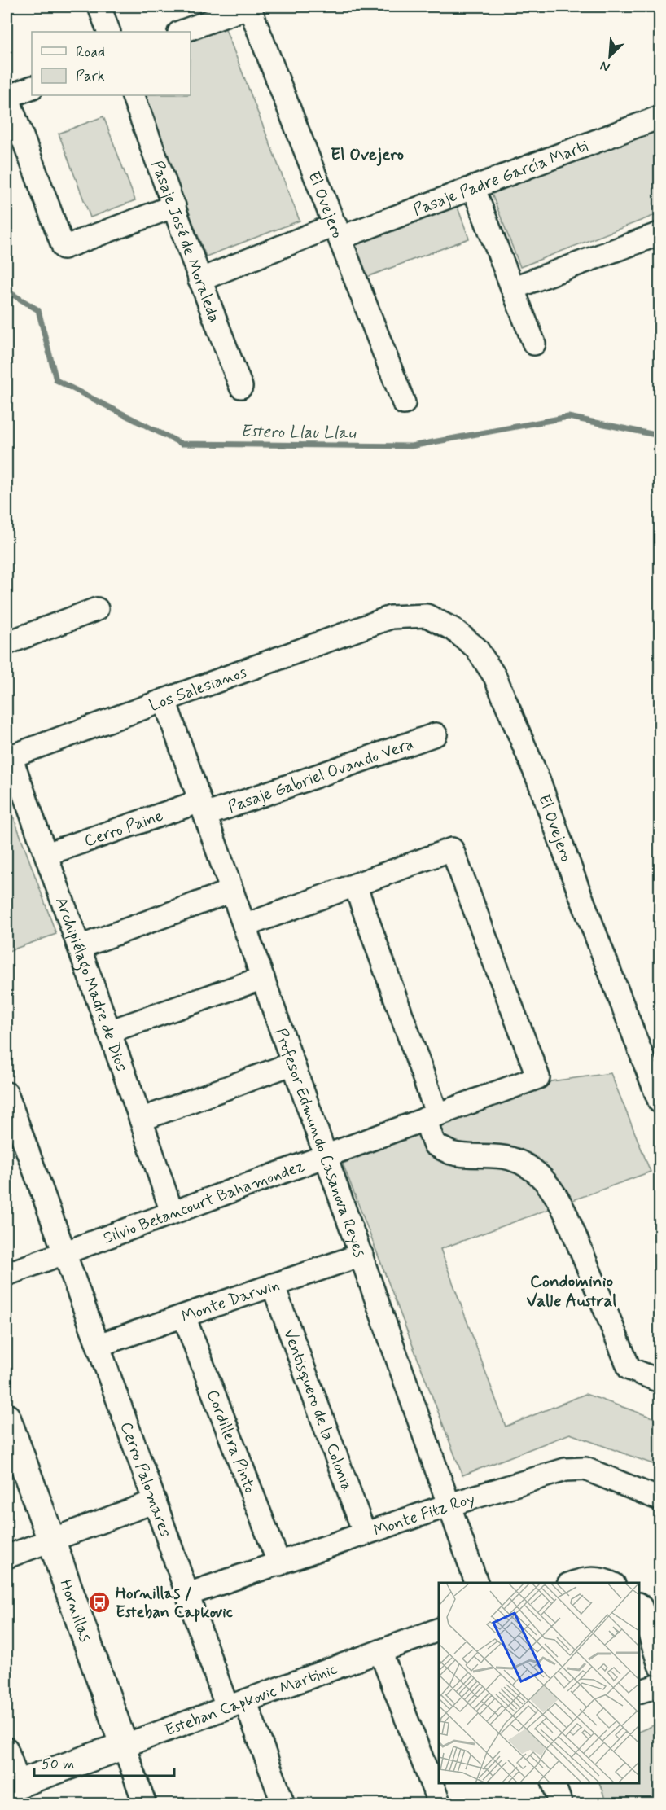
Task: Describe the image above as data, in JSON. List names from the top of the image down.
{
  "streets": {
    "street": [
      "Pasaje Padre García Marti",
      "El Ovejero",
      "Pasaje José de Moraleda",
      "Los Salesianos",
      "Pasaje Gabriel Ovando Vera",
      "Cerro Paine",
      "Archipiélago Madre de Dios",
      "Profesor Edmundo Casanova Reyes",
      "Silvio Betancourt Bahamondez",
      "Monte Darwin",
      "Ventisquero de la Colonia",
      "Cordillera Pinto",
      "Cerro Palomares",
      "Monte Fitz Roy",
      "Hornillas",
      "Esteban Capkovic Martinic"
    ]
  },
  "crossings": [
    ["Pasaje Padre García Marti", "El Ovejero"],
    ["Pasaje Padre García Marti", "Pasaje José de Moraleda"],
    ["El Ovejero", "Los Salesianos"],
    ["Los Salesianos", "Archipiélago Madre de Dios"],
    ["Los Salesianos", "Profesor Edmundo Casanova Reyes"],
    ["Pasaje Gabriel Ovando Vera", "Cerro Paine"],
    ["Pasaje Gabriel Ovando Vera", "Profesor Edmundo Casanova Reyes"],
    ["Cerro Paine", "Archipiélago Madre de Dios"],
    ["Cerro Paine", "Profesor Edmundo Casanova Reyes"],
    ["Archipiélago Madre de Dios", "Silvio Betancourt Bahamondez"],
    ["Profesor Edmundo Casanova Reyes", "Silvio Betancourt Bahamondez"],
    ["Profesor Edmundo Casanova Reyes", "Monte Darwin"],
    ["Profesor Edmundo Casanova Reyes", "Monte Fitz Roy"],
    ["Silvio Betancourt Bahamondez", "Cerro Palomares"],
    ["Monte Darwin", "Ventisquero de la Colonia"],
    ["Monte Darwin", "Cordillera Pinto"],
    ["Monte Darwin", "Cerro Palomares"],
    ["Ventisquero de la Colonia", "Monte Fitz Roy"],
    ["Cordillera Pinto", "Monte Fitz Roy"],
    ["Cerro Palomares", "Monte Fitz Roy"],
    ["Cerro Palomares", "Esteban Capkovic Martinic"],
    ["Hornillas", "Esteban Capkovic Martinic"]
  ],
  "districts": ["El Ovejero", "Condominio Valle Austral"],
  "water": ["Estero Llau Llau"],
  "places": {
    "bus stop": ["Hornillas / Esteban Capkovic"]
  },
  "legend": ["Road", "Park"],
  "scale_bar": "50 m",
  "north": "bottom left"
}
